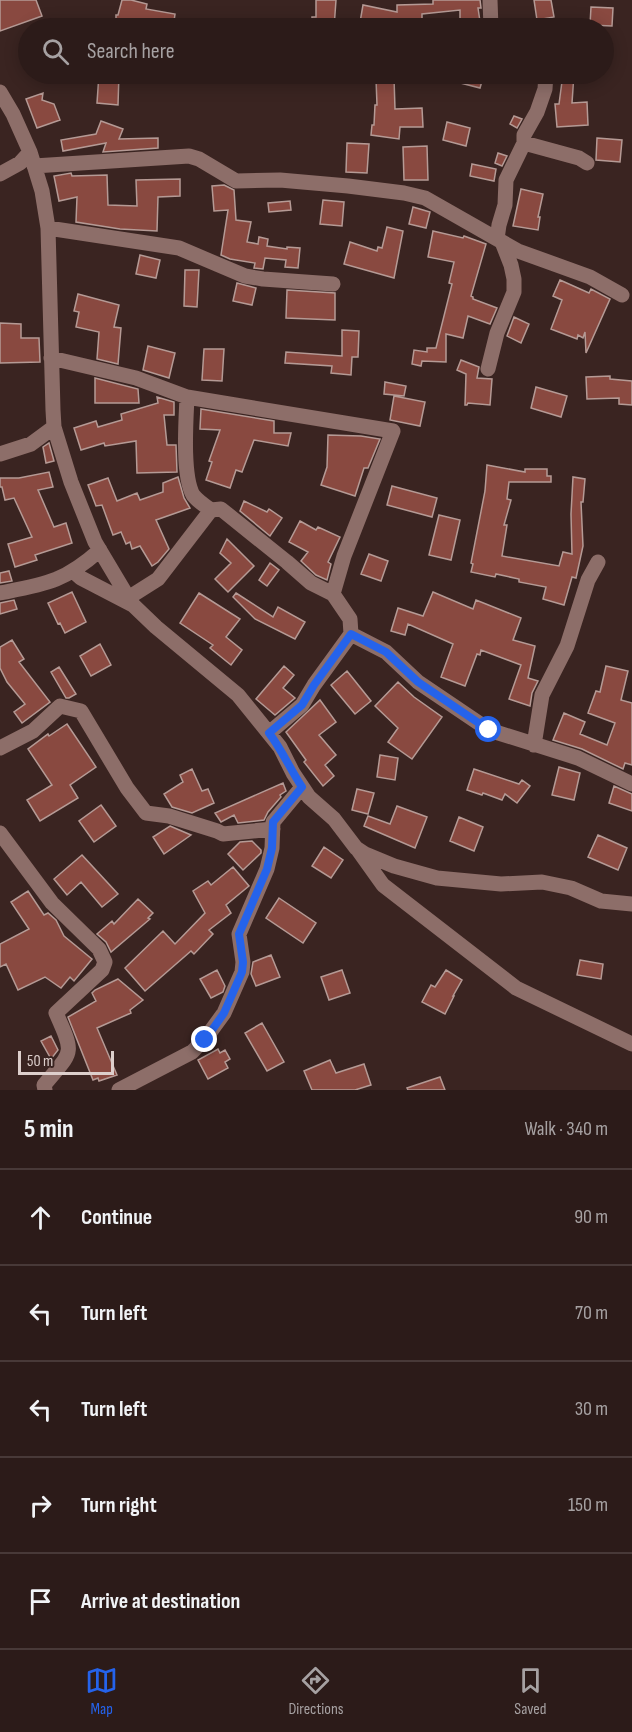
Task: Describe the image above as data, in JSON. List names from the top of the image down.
{
  "scale_bar": "50 m",
  "page": {
    "search": "Search here",
    "scale": "50 m",
    "heading": ["5 min", "Walk · 340 m"],
    "list": [
      ["Continue", "90 m"],
      ["Turn left", "70 m"],
      ["Turn left", "30 m"],
      ["Turn right", "150 m"],
      "Arrive at destination"
    ],
    "nav": ["Map", "Directions", "Saved"]
  }
}
